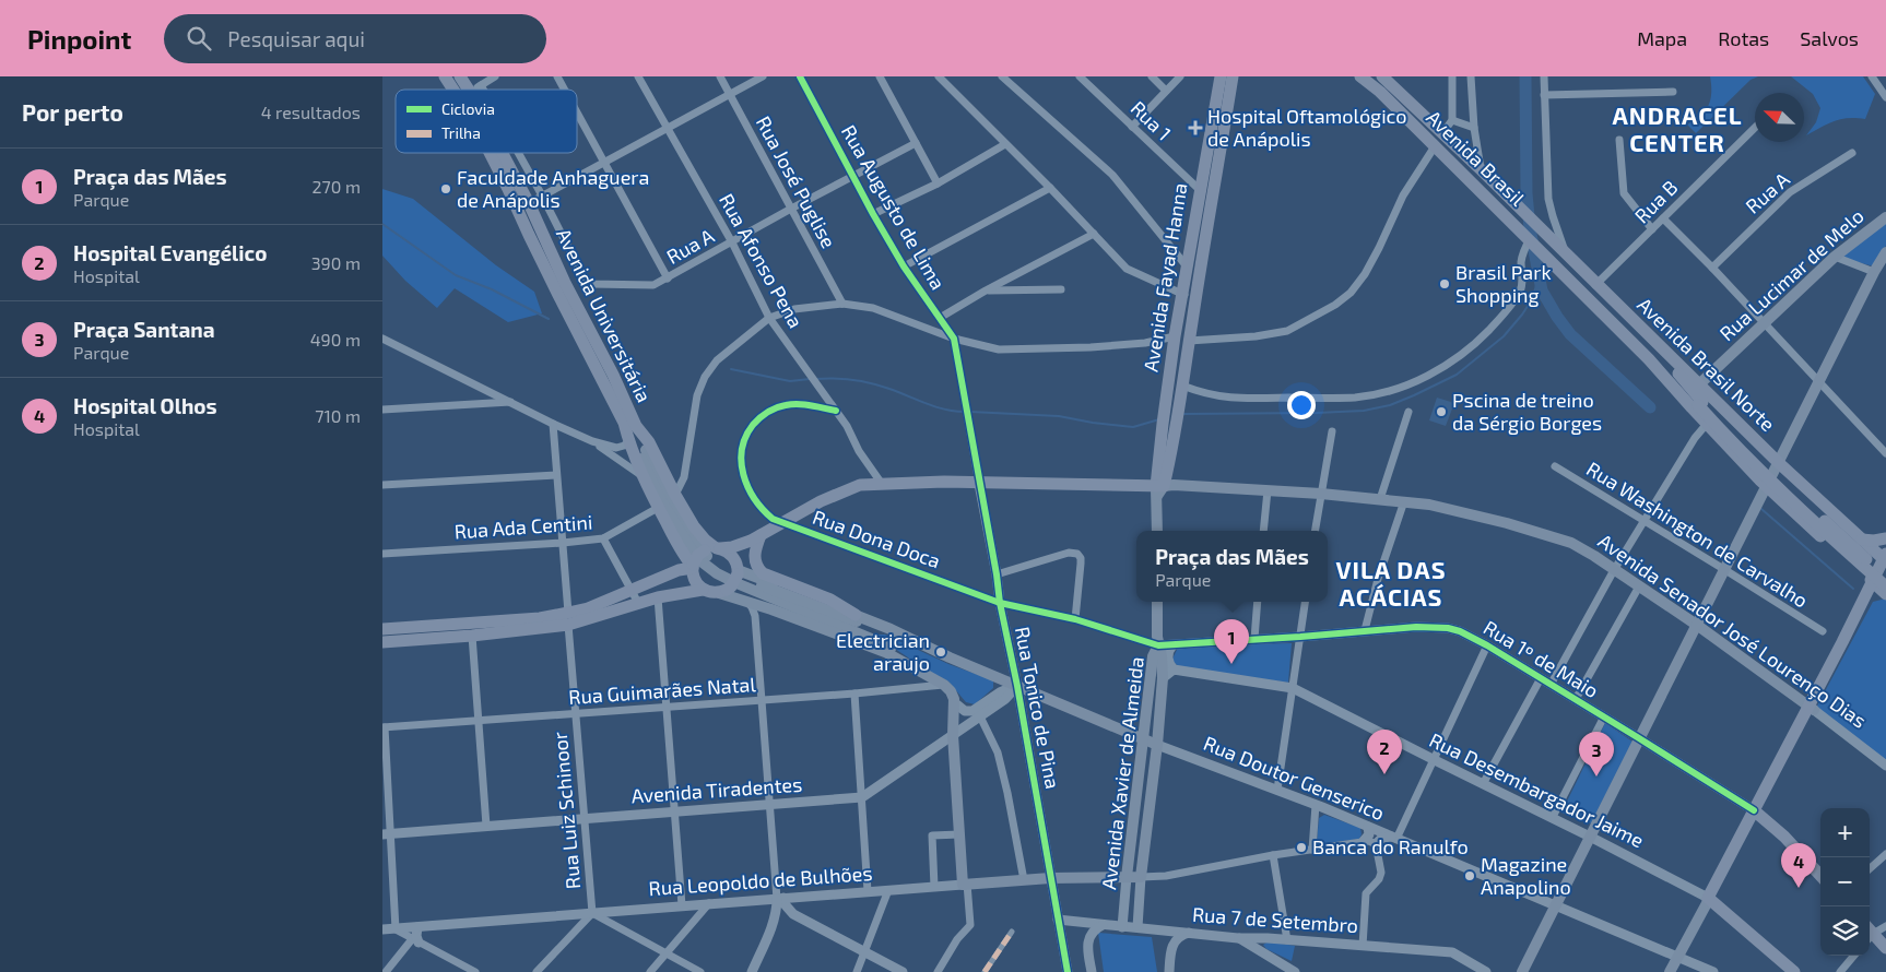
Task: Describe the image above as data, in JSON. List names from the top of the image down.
{
  "streets": {
    "main road": [
      "Avenida Brasil",
      "Rua Lucimar de Melo",
      "Avenida Fayad Hanna",
      "Avenida Universitária",
      "Avenida Brasil Norte",
      "Avenida Senador José Lourenço Dias",
      "Avenida Xavier de Almeida",
      "Rua Doutor Genserico",
      "Rua Leopoldo de Bulhões"
    ],
    "street": [
      "Rua 1",
      "Rua José Puglise",
      "Rua A",
      "Rua B",
      "Rua Augusto de Lima",
      "Rua Afonso Pena",
      "Rua Ada Centini",
      "Rua Washington de Carvalho",
      "Rua Dona Doca",
      "Rua 1º de Maio",
      "Rua Guimarães Natal",
      "Rua Tonico de Pina",
      "Avenida Tiradentes",
      "Rua Desembargador Jaime",
      "Rua Luiz Schinoor",
      "Rua 7 de Setembro"
    ]
  },
  "crossings": [
    ["Rua 1", "Avenida Fayad Hanna"],
    ["Avenida Brasil", "Avenida Brasil Norte"],
    ["Rua José Puglise", "Rua A"],
    ["Rua A", "Rua Augusto de Lima"],
    ["Rua A", "Rua Afonso Pena"],
    ["Rua B", "Avenida Brasil Norte"],
    ["Rua Augusto de Lima", "Rua Tonico de Pina"],
    ["Rua Afonso Pena", "Rua Dona Doca"],
    ["Rua Afonso Pena", "Avenida Senador José Lourenço Dias"],
    ["Rua Lucimar de Melo", "Avenida Brasil Norte"],
    ["Avenida Fayad Hanna", "Avenida Senador José Lourenço Dias"],
    ["Avenida Universitária", "Rua Ada Centini"],
    ["Avenida Universitária", "Avenida Senador José Lourenço Dias"],
    ["Avenida Universitária", "Rua Guimarães Natal"],
    ["Avenida Universitária", "Rua Tonico de Pina"],
    ["Avenida Universitária", "Rua Doutor Genserico"],
    ["Rua Ada Centini", "Rua Luiz Schinoor"],
    ["Rua Dona Doca", "Avenida Senador José Lourenço Dias"],
    ["Rua Dona Doca", "Rua 1º de Maio"],
    ["Rua Dona Doca", "Rua Tonico de Pina"],
    ["Rua Dona Doca", "Avenida Xavier de Almeida"],
    ["Avenida Senador José Lourenço Dias", "Rua Tonico de Pina"],
    ["Rua 1º de Maio", "Avenida Xavier de Almeida"],
    ["Rua Guimarães Natal", "Rua Luiz Schinoor"],
    ["Rua Tonico de Pina", "Rua Doutor Genserico"],
    ["Rua Tonico de Pina", "Rua Leopoldo de Bulhões"],
    ["Rua Tonico de Pina", "Rua 7 de Setembro"],
    ["Avenida Xavier de Almeida", "Rua Doutor Genserico"],
    ["Avenida Xavier de Almeida", "Rua Leopoldo de Bulhões"],
    ["Avenida Xavier de Almeida", "Rua 7 de Setembro"],
    ["Avenida Tiradentes", "Rua Luiz Schinoor"],
    ["Rua Luiz Schinoor", "Rua Leopoldo de Bulhões"]
  ],
  "districts": ["ANDRACEL CENTER", "VILA DAS ACÁCIAS"],
  "places": {
    "health": ["Hospital Oftamológico de Anápolis"],
    "other": [
      "Faculdade Anhaguera de Anápolis",
      "Brasil Park Shopping",
      "Pscina de treino da Sérgio Borges",
      "Electrician araujo",
      "Banca do Ranulfo",
      "Magazine Anapolino"
    ]
  },
  "legend": ["Ciclovia", "Trilha"],
  "north": "top left",
  "page": {
    "header": "Pinpoint",
    "search": "Pesquisar aqui",
    "nav": ["Mapa", "Rotas", "Salvos"],
    "heading": ["Por perto", "4 resultados"],
    "list": [
      {
        "mark": "1",
        "name": "Praça das Mães",
        "note": "Parque",
        "value": "270 m"
      },
      {
        "mark": "2",
        "name": "Hospital Evangélico",
        "note": "Hospital",
        "value": "390 m"
      },
      {
        "mark": "3",
        "name": "Praça Santana",
        "note": "Parque",
        "value": "490 m"
      },
      {
        "mark": "4",
        "name": "Hospital Olhos",
        "note": "Hospital",
        "value": "710 m"
      }
    ],
    "popup": ["Praça das Mães", "Parque"],
    "pins": [
      "1",
      "2",
      "3",
      "4"
    ],
    "map_buttons": ["+", "−"]
  }
}
